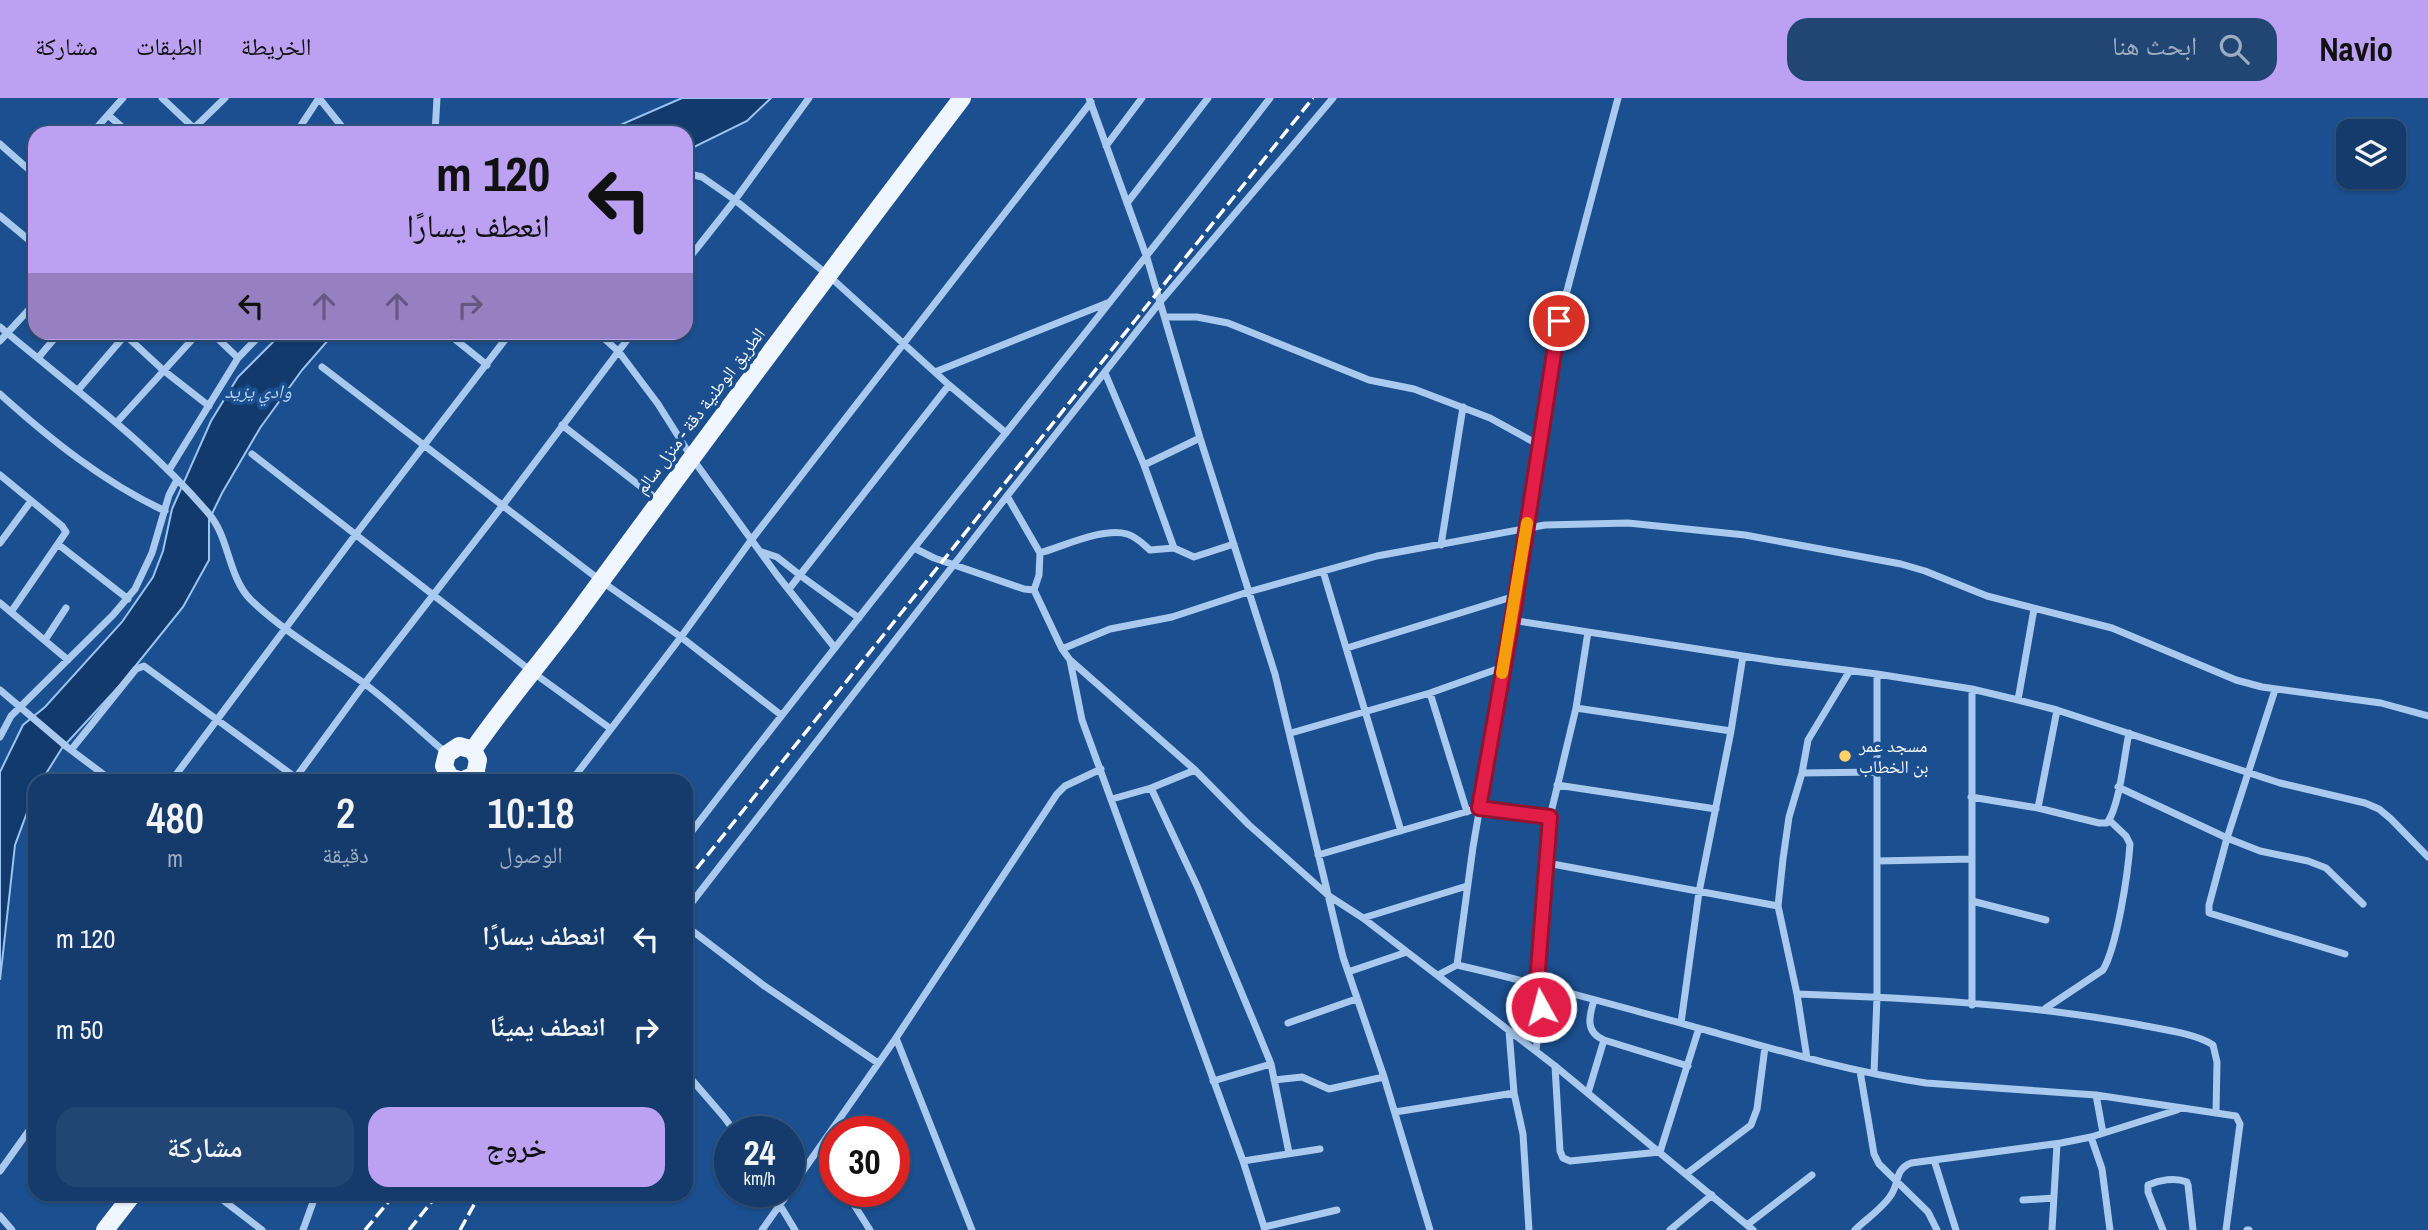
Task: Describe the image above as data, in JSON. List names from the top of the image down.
{
  "streets": {
    "main road": ["الطريق الوطنية دقة - منزل سالم"]
  },
  "water": ["وادي يزيد"],
  "places": ["مسجد عمر بن الخطاب"],
  "page": {
    "header": "Navio",
    "search": "ابحث هنا",
    "nav": ["الخريطة", "الطبقات", "مشاركة"],
    "turn": ["120 m", "انعطف يسارًا"],
    "eta": [
      "10:18",
      "الوصول",
      "2",
      "دقيقة",
      "480",
      "m"
    ],
    "list": [
      {
        "name": "انعطف يسارًا",
        "value": "120 m"
      },
      {
        "name": "انعطف يمينًا",
        "value": "50 m"
      }
    ],
    "buttons": ["خروج", "مشاركة"],
    "speed": "24 km/h",
    "limit": "30"
  }
}
